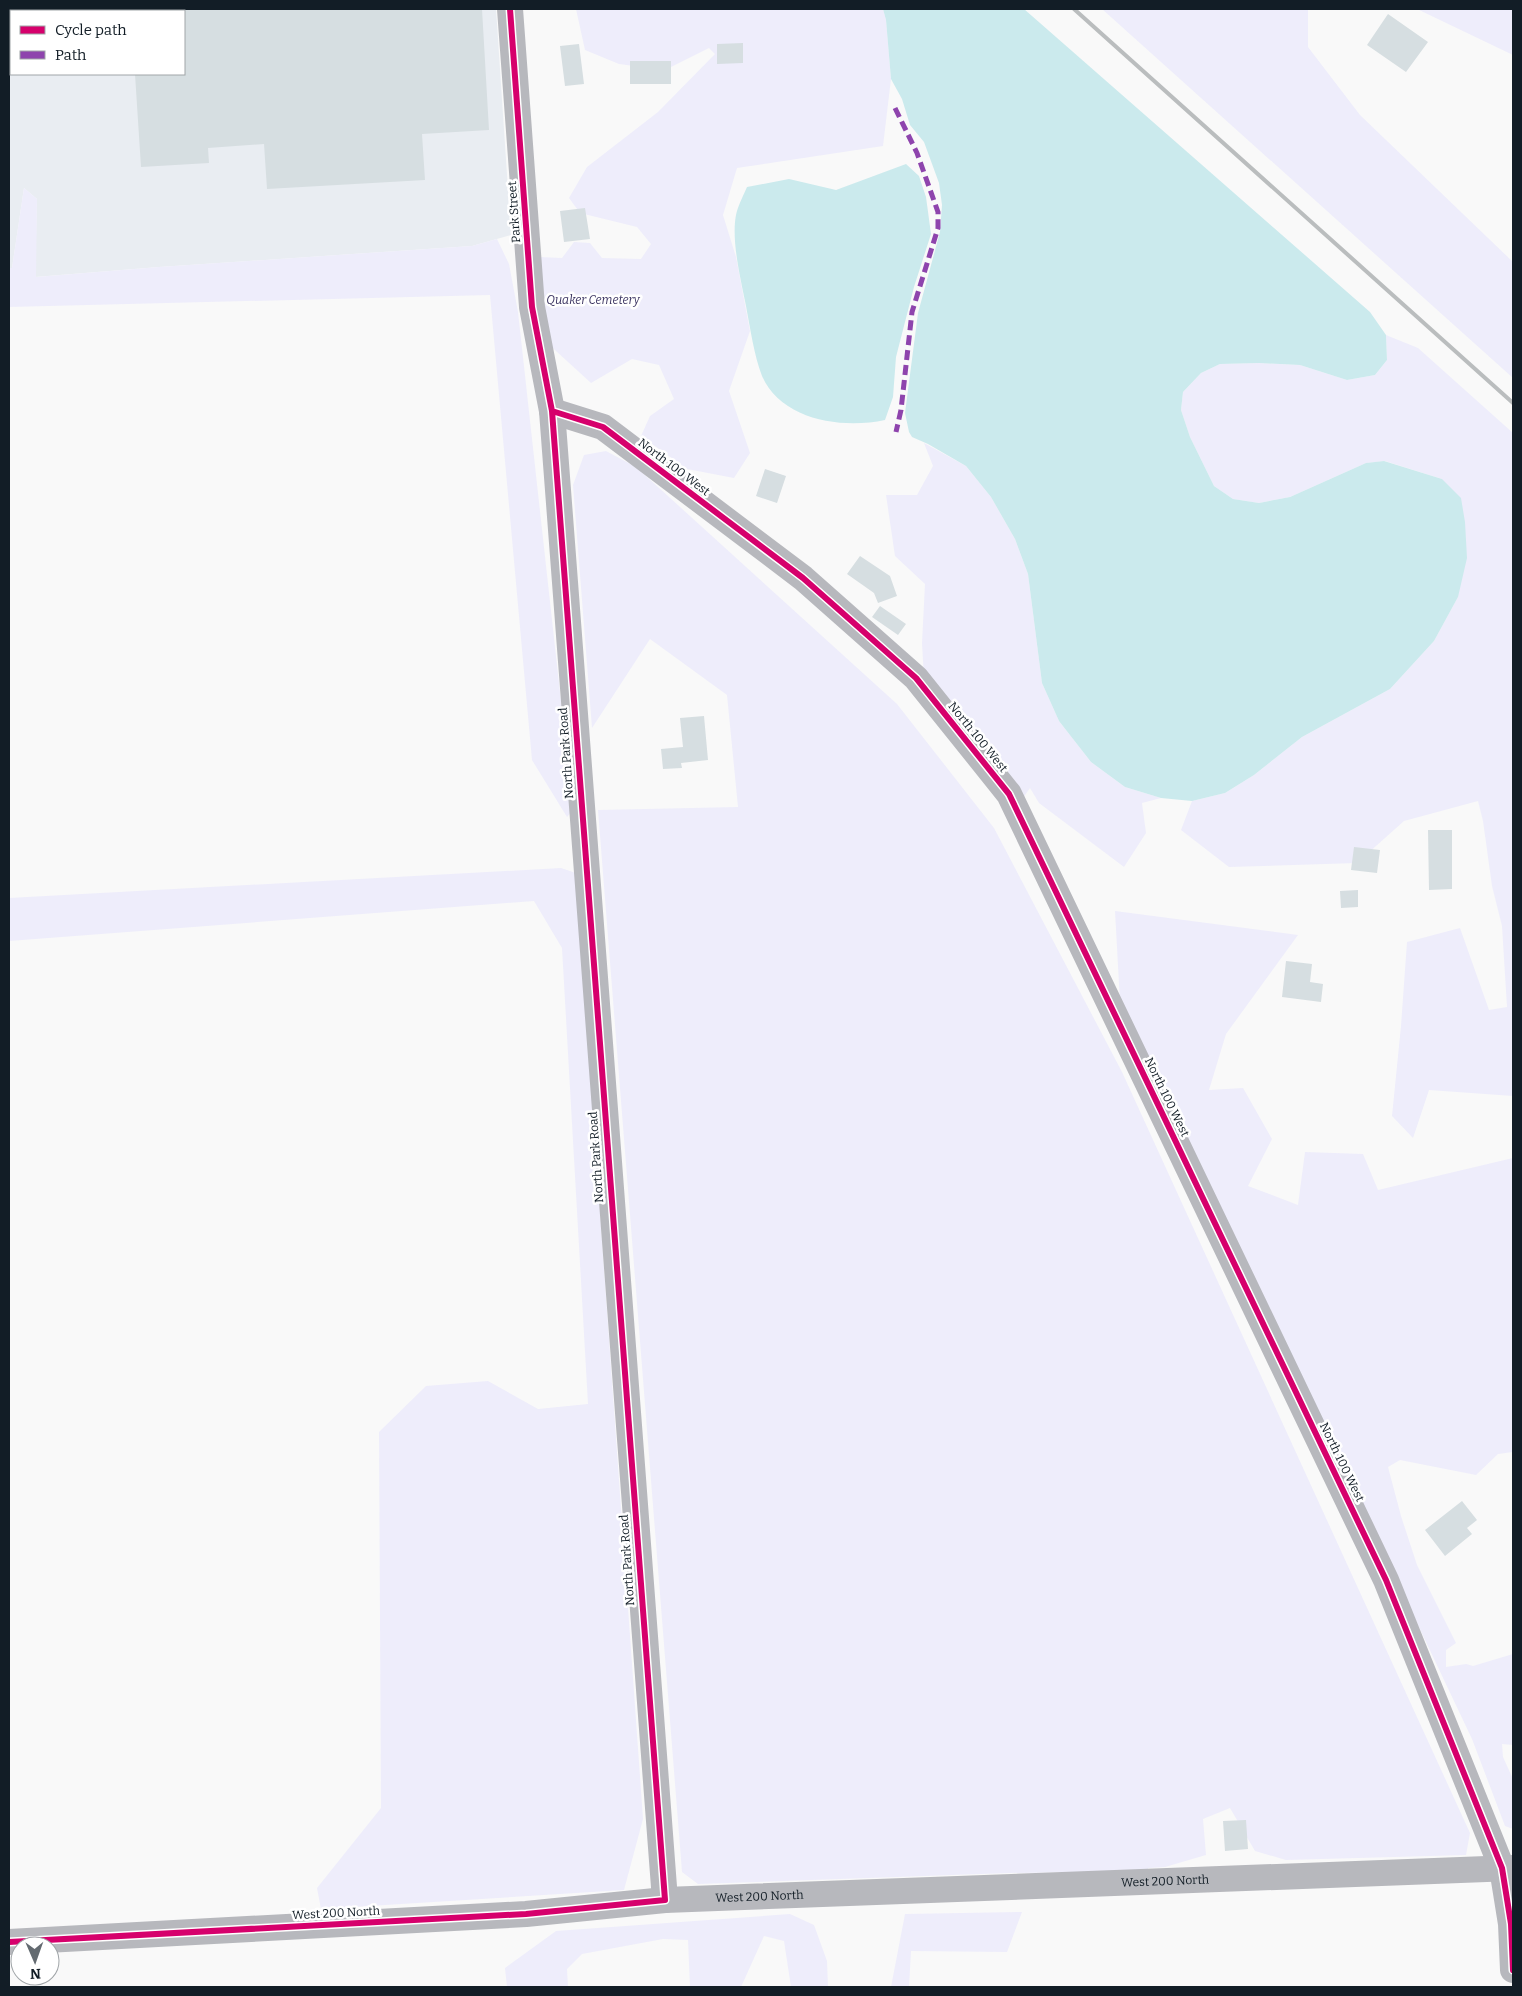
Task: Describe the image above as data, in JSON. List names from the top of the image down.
{
  "streets": {
    "street": [
      "Park Street",
      "North 100 West",
      "North Park Road",
      "West 200 North"
    ]
  },
  "crossings": [
    ["Park Street", "North 100 West"],
    ["Park Street", "North Park Road"],
    ["North 100 West", "North Park Road"],
    ["North 100 West", "West 200 North"],
    ["North Park Road", "West 200 North"]
  ],
  "parks": ["Quaker Cemetery"],
  "legend": ["Cycle path", "Path"],
  "north": "bottom"
}
